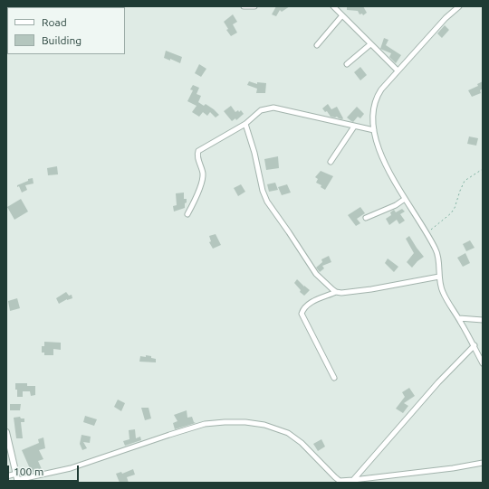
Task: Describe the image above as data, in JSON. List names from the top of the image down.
{
  "legend": ["Road", "Building"],
  "scale_bar": "100 m"
}
